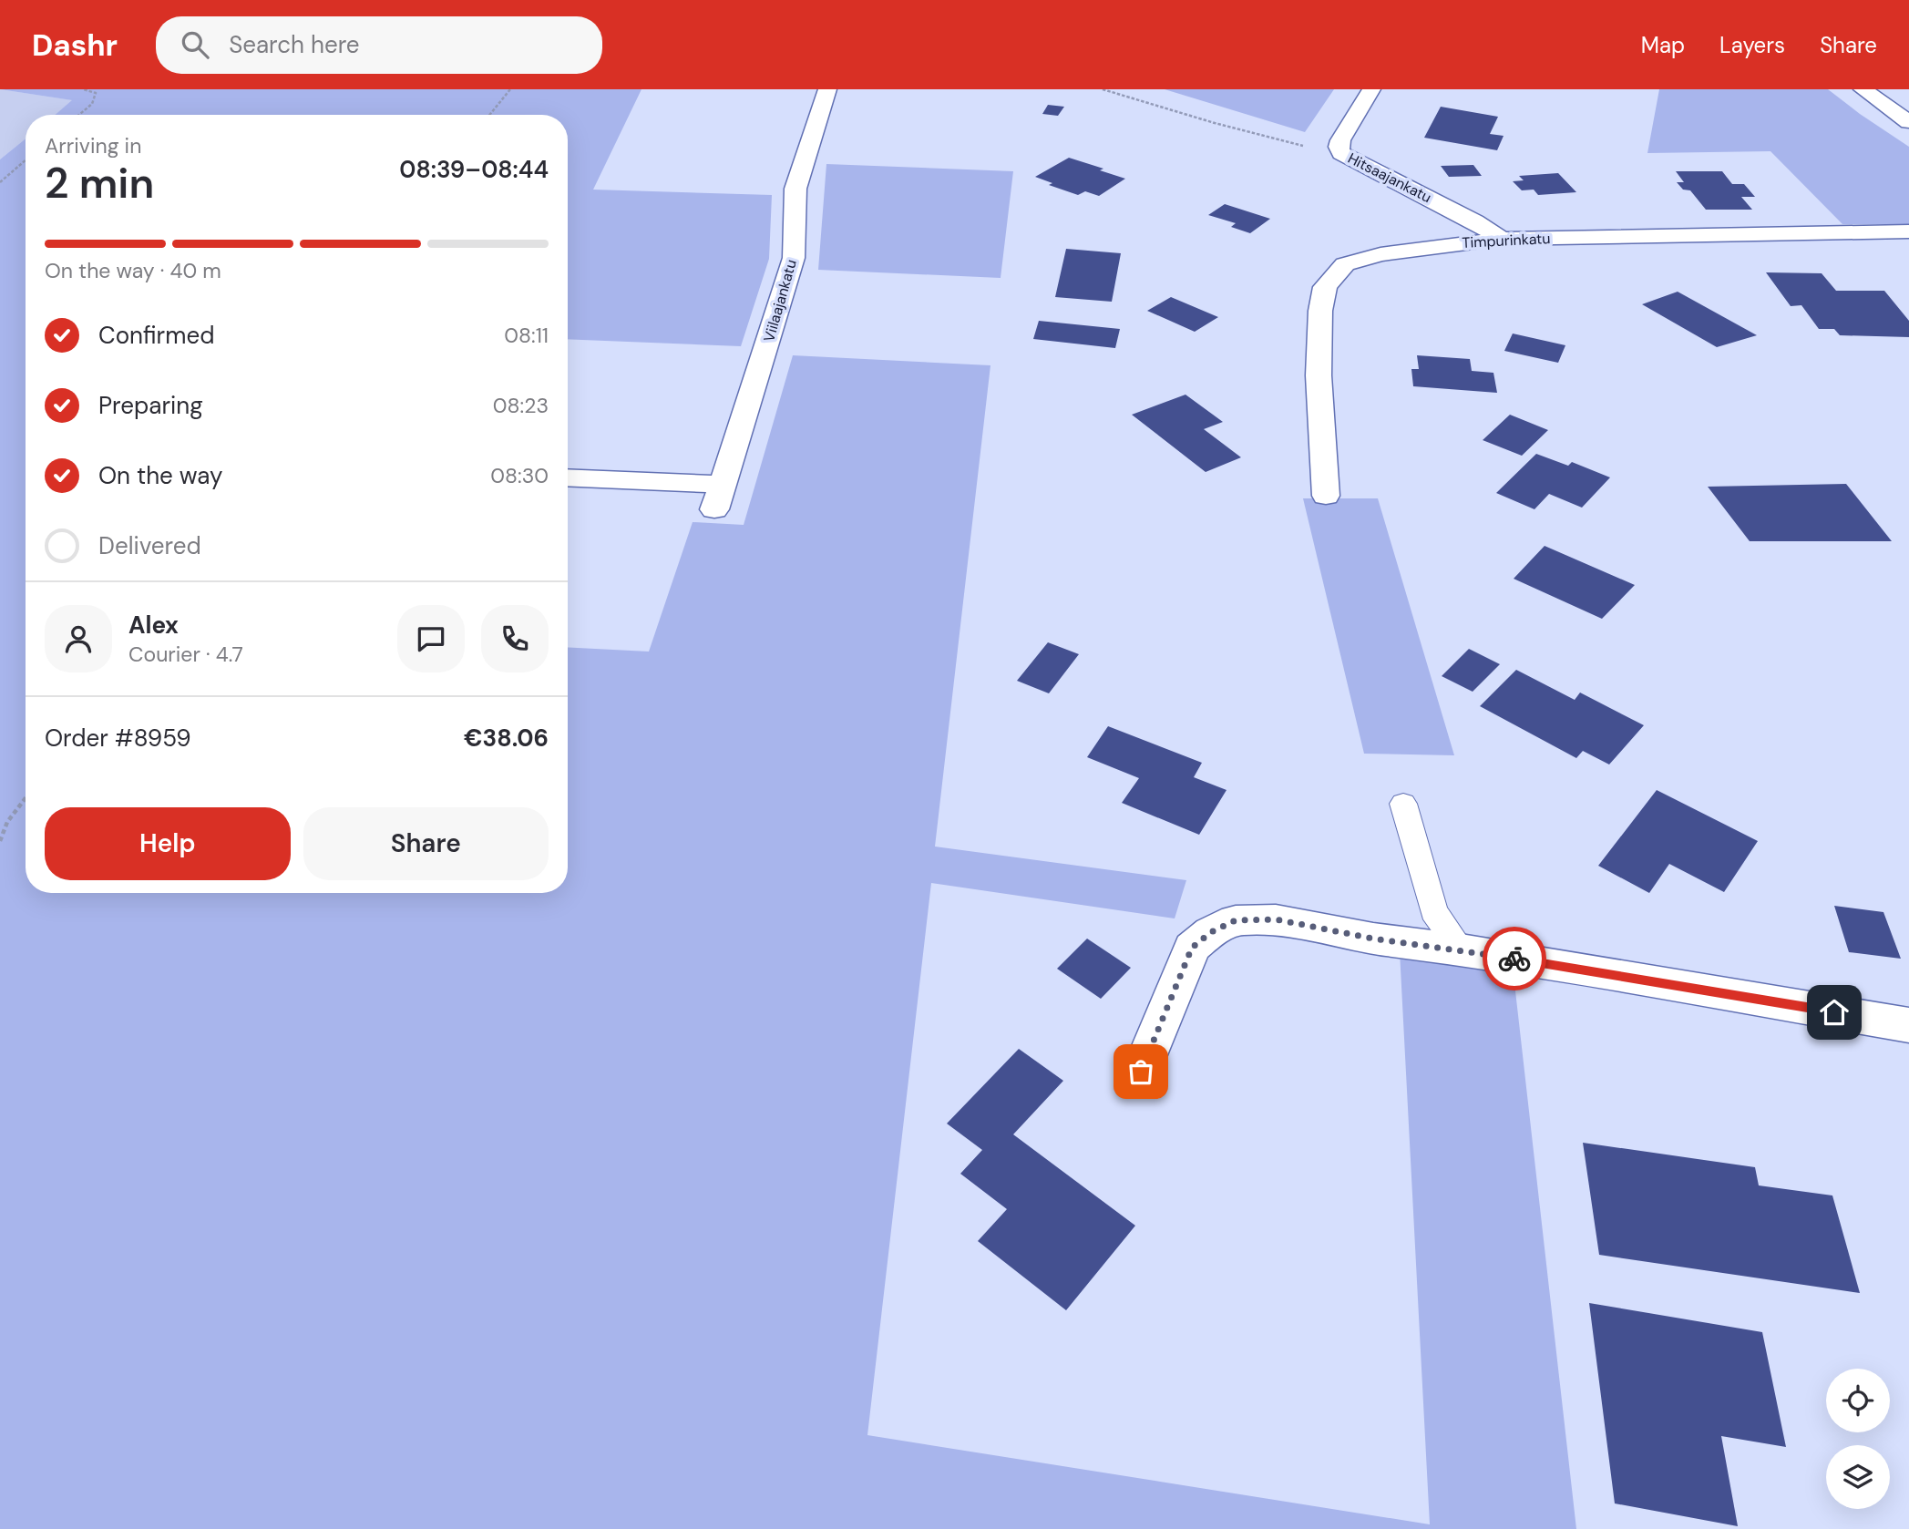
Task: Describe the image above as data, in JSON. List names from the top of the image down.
{
  "streets": {
    "street": ["Hitsaajankatu", "Timpurinkatu", "Viilaajankatu"]
  },
  "crossings": [
    ["Hitsaajankatu", "Timpurinkatu"]
  ],
  "page": {
    "header": "Dashr",
    "search": "Search here",
    "nav": ["Map", "Layers", "Share"],
    "heading": ["2 min", "Arriving in", "08:39–08:44"],
    "panel": [
      "Alex",
      "Courier · 4.7",
      "Order #8959",
      "€38.06"
    ],
    "bar": "On the way · 40 m",
    "list": [
      ["Confirmed", "08:11"],
      ["Preparing", "08:23"],
      ["On the way", "08:30"],
      "Delivered"
    ],
    "buttons": ["Help", "Share"]
  }
}
